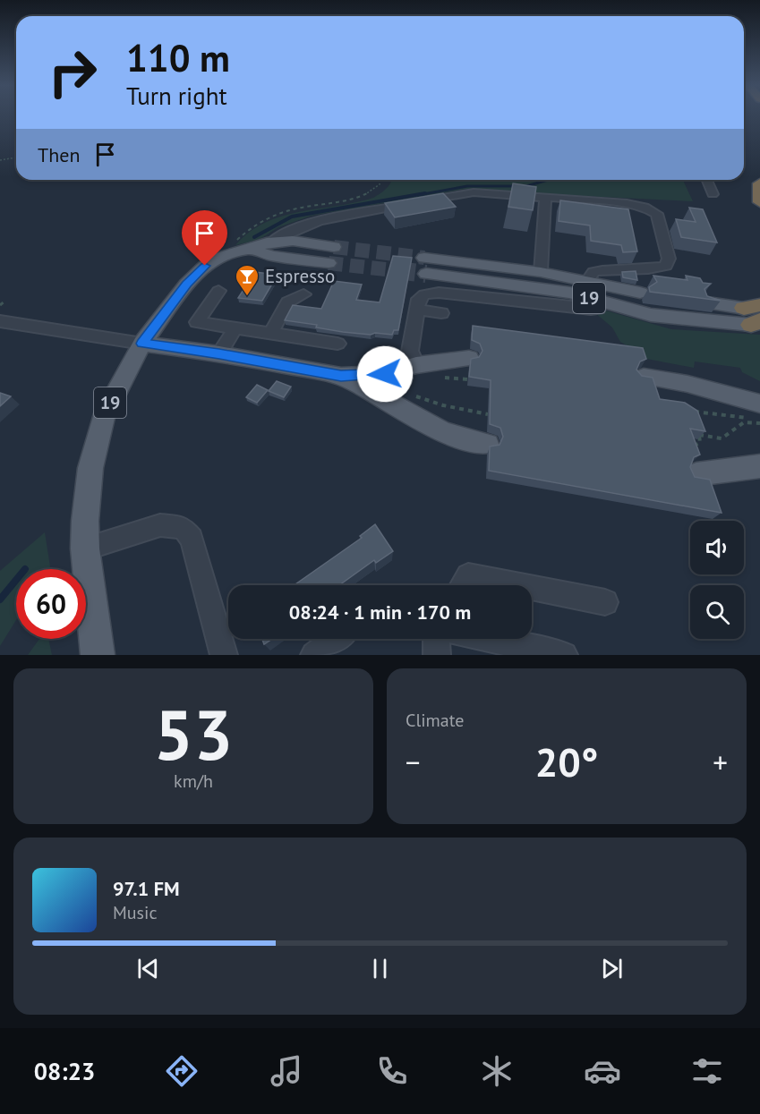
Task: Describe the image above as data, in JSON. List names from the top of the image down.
{
  "streets": {
    "main road": ["19"]
  },
  "places": {
    "bar": ["Espresso"]
  },
  "page": {
    "turn": ["110 m", "Turn right"],
    "then": "Then",
    "limit": "60",
    "trip": "08:24 · 1 min · 170 m",
    "tile": [
      ["53", "km/h"],
      "Climate"
    ],
    "heat": ["−", "20°", "+"],
    "song": ["97.1 FM", "Music"],
    "tabs": "08:23"
  }
}
